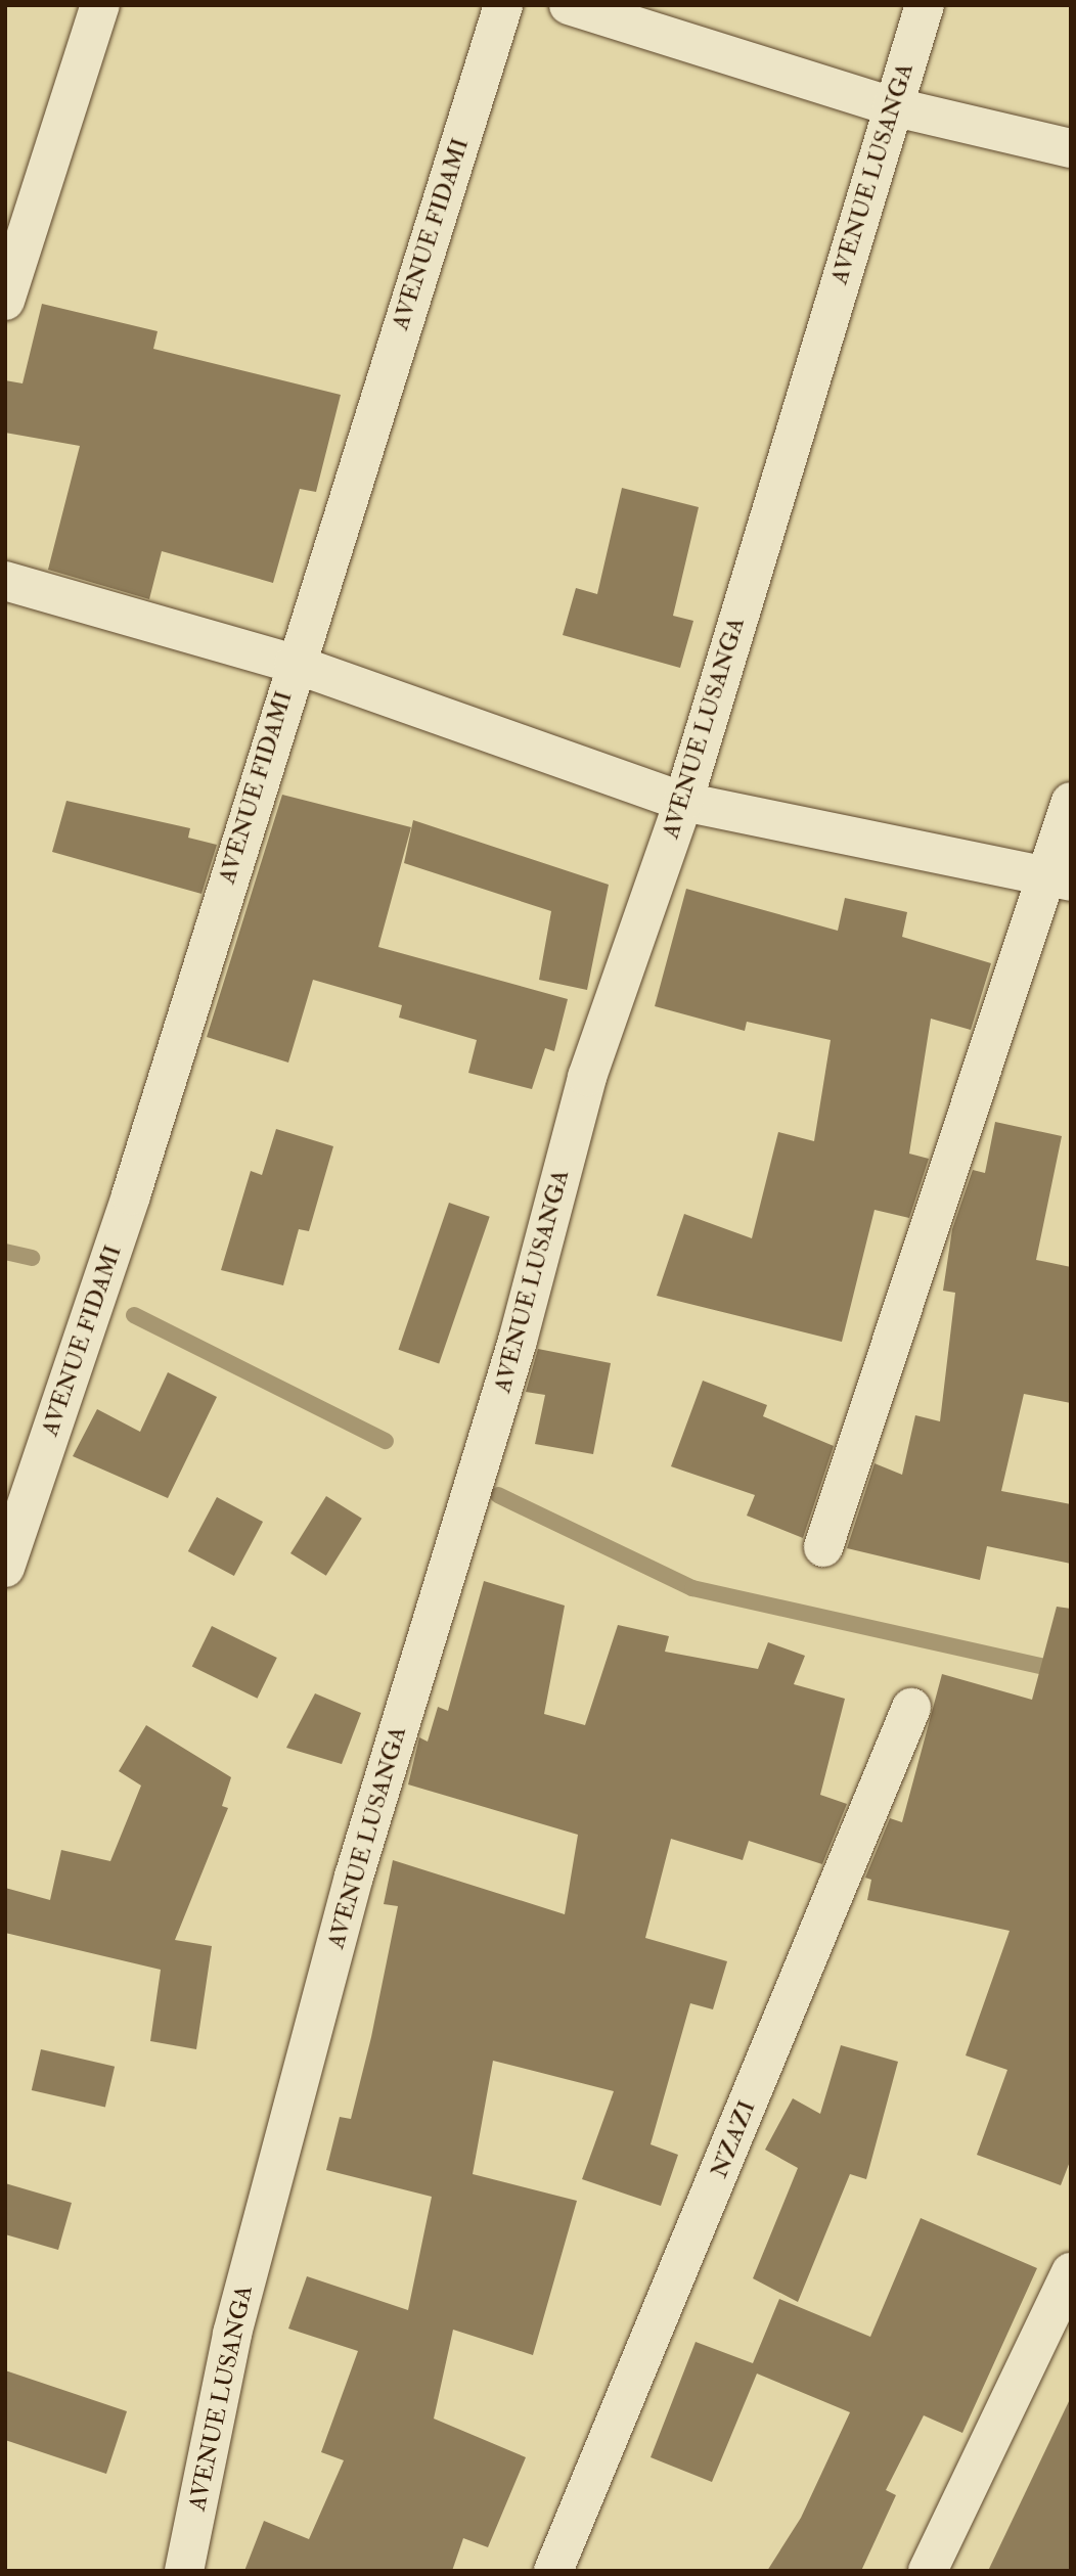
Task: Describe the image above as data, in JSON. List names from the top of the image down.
{
  "streets": {
    "street": ["AVENUE LUSANGA", "AVENUE FIDAMI", "NZAZI"]
  }
}
